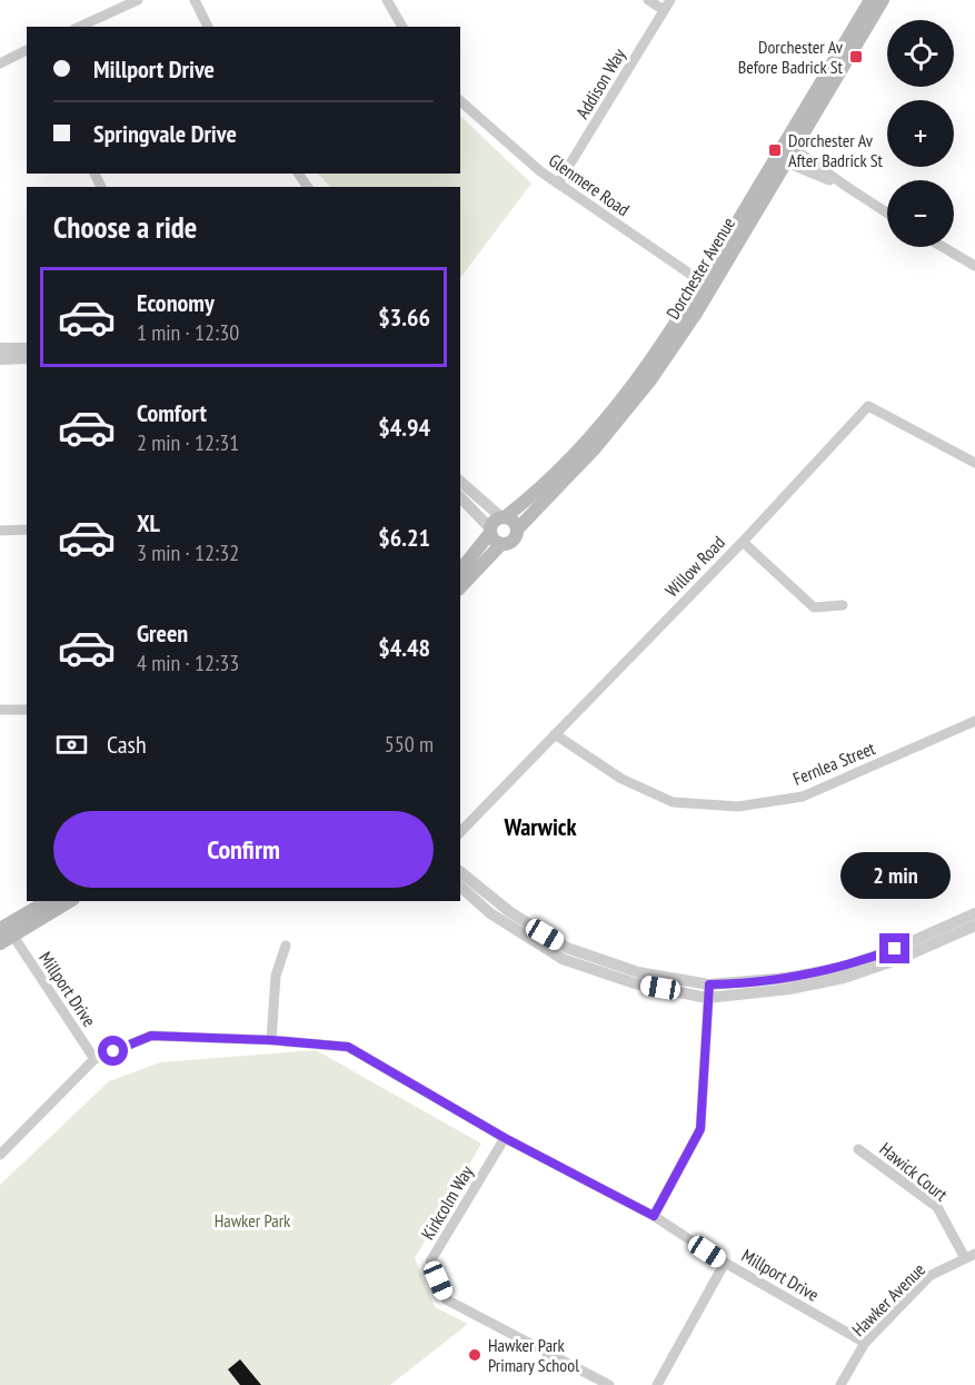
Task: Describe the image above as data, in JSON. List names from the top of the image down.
{
  "streets": {
    "main road": ["Dorchester Avenue"],
    "street": [
      "Addison Way",
      "Glenmere Road",
      "Willow Road",
      "Fernlea Street",
      "Millport Drive",
      "Hawick Court",
      "Kirkcolm Way",
      "Hawker Avenue"
    ]
  },
  "crossings": [
    ["Addison Way", "Glenmere Road"],
    ["Glenmere Road", "Dorchester Avenue"],
    ["Willow Road", "Fernlea Street"],
    ["Millport Drive", "Kirkcolm Way"],
    ["Millport Drive", "Hawker Avenue"],
    ["Hawick Court", "Hawker Avenue"]
  ],
  "districts": ["Warwick"],
  "parks": ["Hawker Park"],
  "places": {
    "transit": ["Dorchester Av Before Badrick St", "Dorchester Av After Badrick St"],
    "other": ["Hawker Park Primary School"]
  },
  "page": {
    "map_buttons": ["+", "−"],
    "banner": ["Millport Drive", "Springvale Drive"],
    "heading": "Choose a ride",
    "list": [
      {
        "name": "Economy",
        "note": "1 min · 12:30",
        "value": "$3.66"
      },
      {
        "name": "Comfort",
        "note": "2 min · 12:31",
        "value": "$4.94"
      },
      {
        "name": "XL",
        "note": "3 min · 12:32",
        "value": "$6.21"
      },
      {
        "name": "Green",
        "note": "4 min · 12:33",
        "value": "$4.48"
      }
    ],
    "pay": ["Cash", "550 m"],
    "buttons": "Confirm",
    "bubble": "2 min"
  }
}
